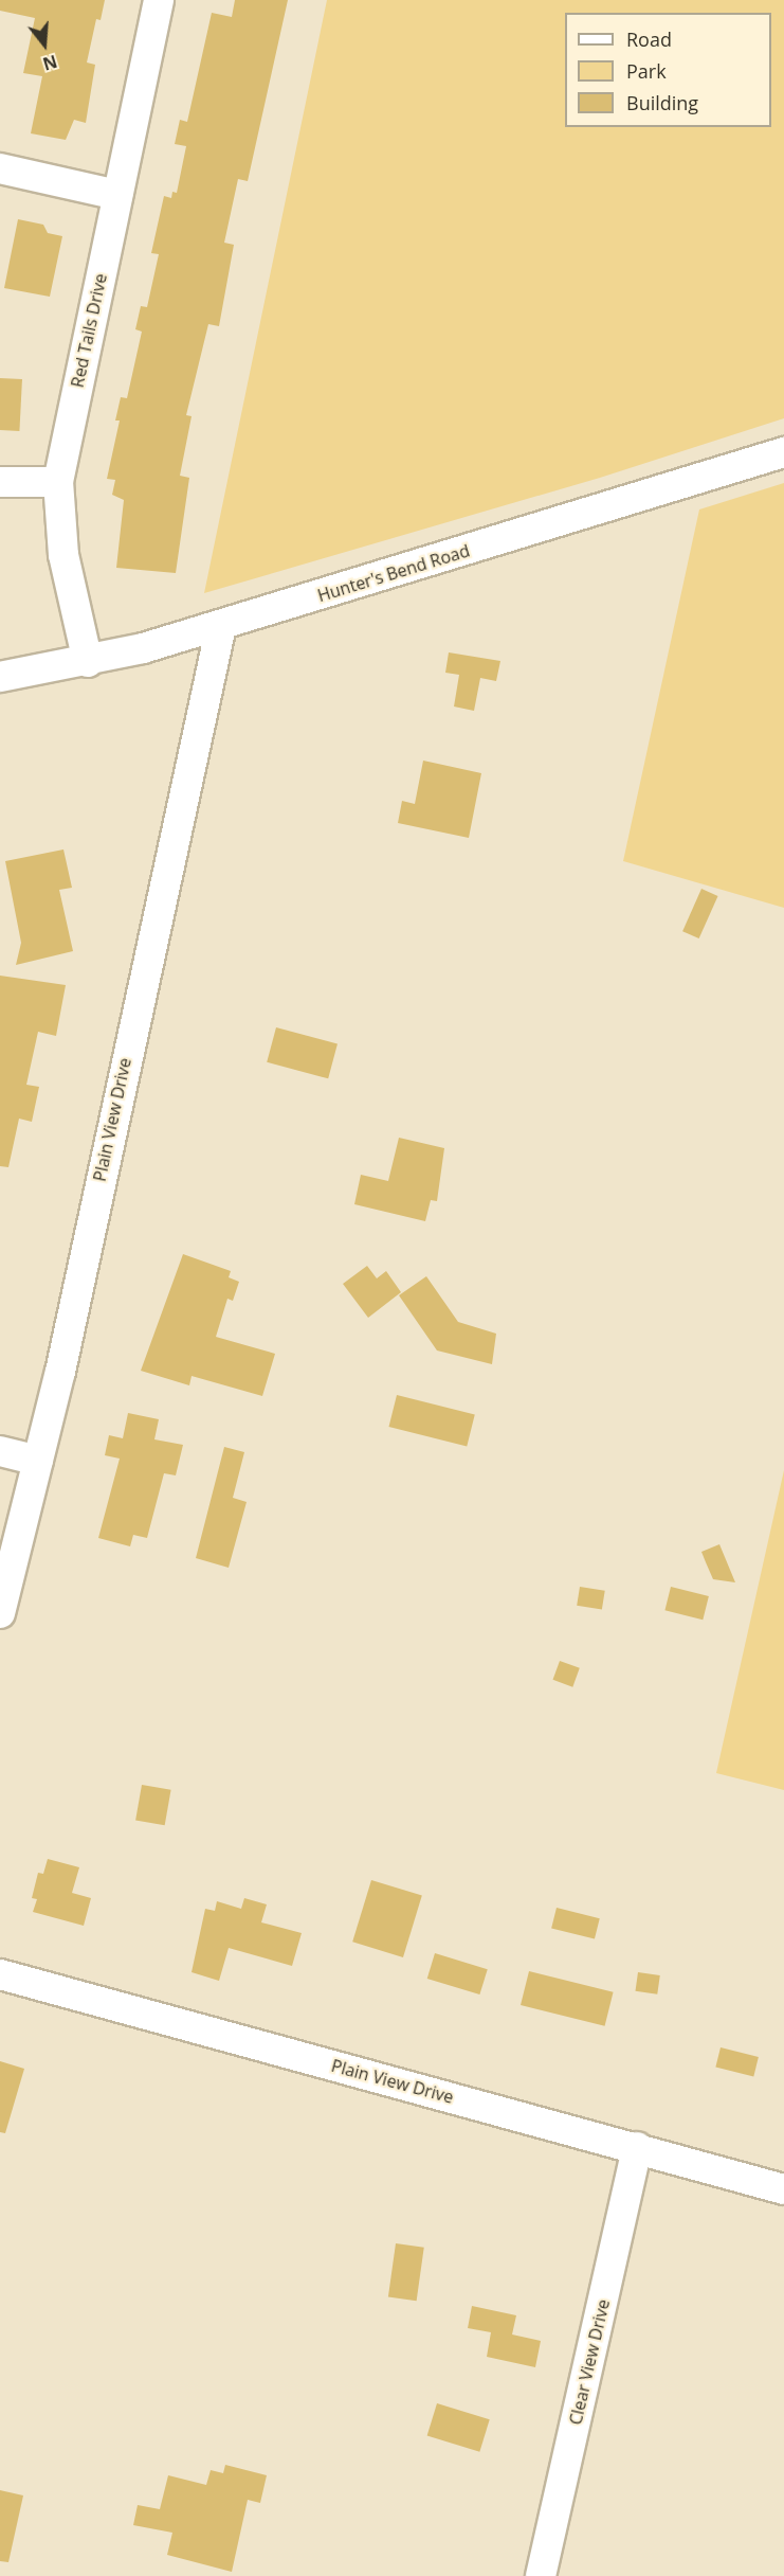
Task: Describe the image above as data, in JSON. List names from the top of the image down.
{
  "streets": {
    "street": [
      "Red Tails Drive",
      "Hunter's Bend Road",
      "Plain View Drive",
      "Clear View Drive"
    ]
  },
  "crossings": [
    ["Red Tails Drive", "Hunter's Bend Road"],
    ["Hunter's Bend Road", "Plain View Drive"],
    ["Plain View Drive", "Clear View Drive"]
  ],
  "legend": ["Road", "Park", "Building"],
  "north": "bottom"
}
